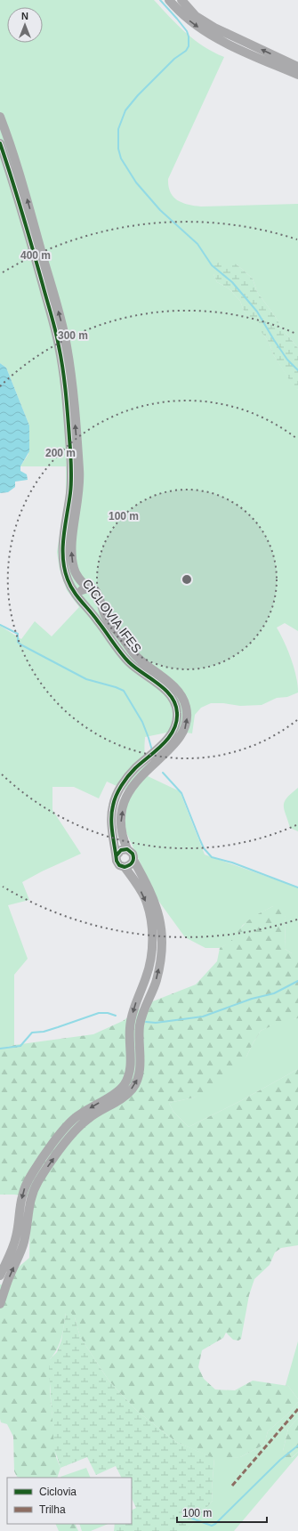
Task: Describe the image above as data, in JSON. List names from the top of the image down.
{
  "streets": {
    "cycle path": ["CICLOVIA IFES"]
  },
  "legend": ["Ciclovia", "Trilha"],
  "scale_bar": "100 m",
  "north": "top",
  "rings": [
    "400 m",
    "300 m",
    "200 m",
    "100 m"
  ]
}
